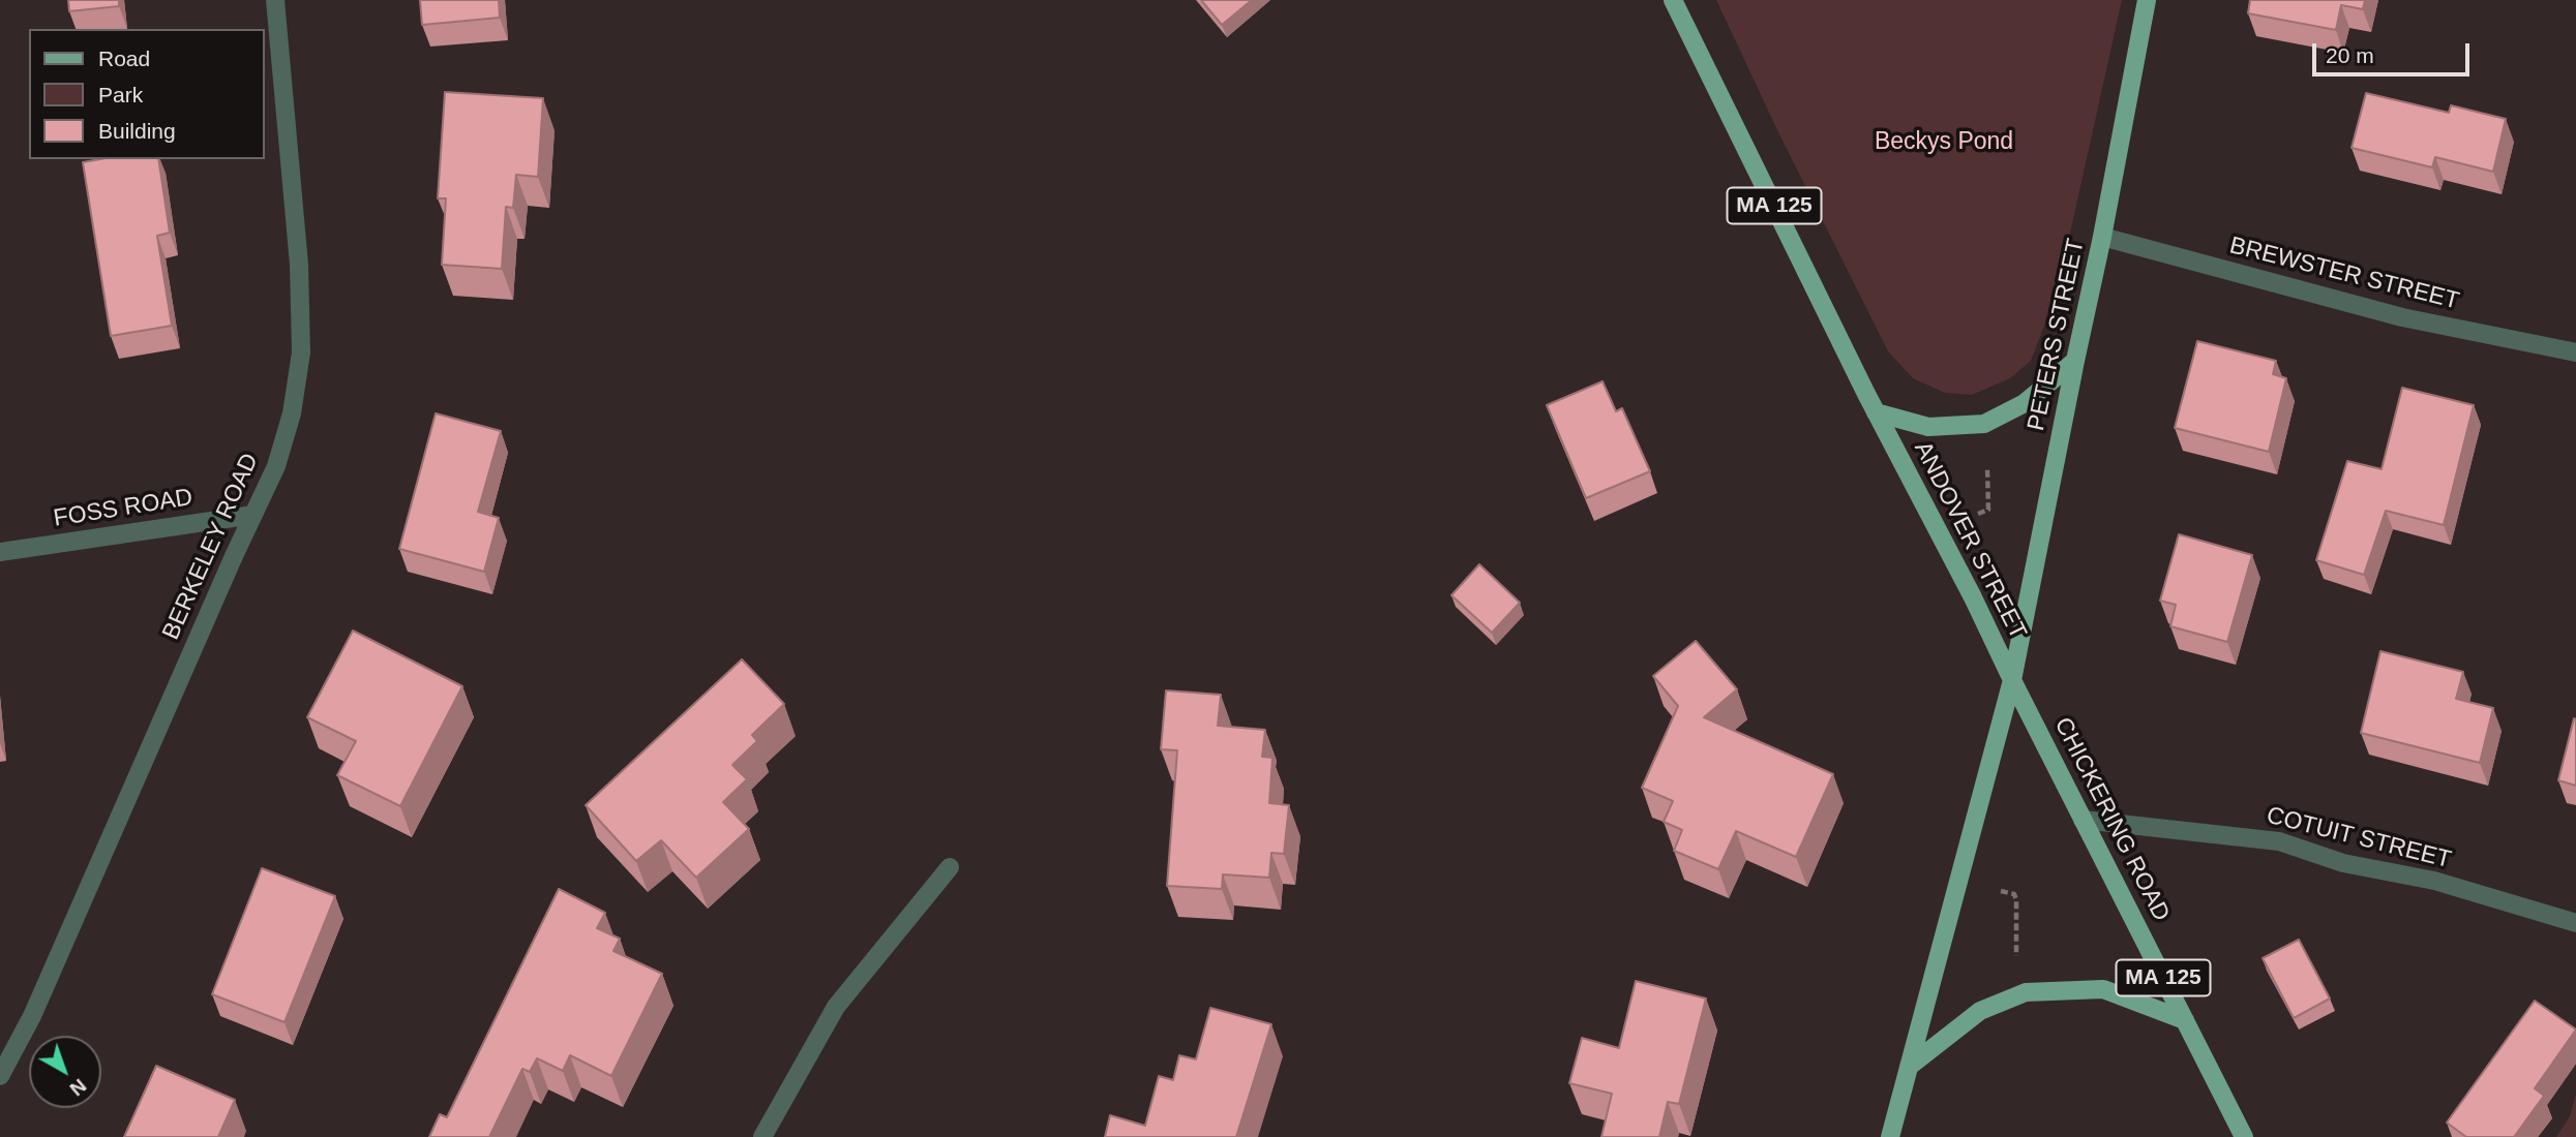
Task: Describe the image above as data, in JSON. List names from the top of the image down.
{
  "streets": {
    "main road": [
      "MA 125",
      "PETERS STREET",
      "ANDOVER STREET",
      "CHICKERING ROAD"
    ],
    "street": [
      "BREWSTER STREET",
      "FOSS ROAD",
      "BERKELEY ROAD",
      "COTUIT STREET"
    ]
  },
  "crossings": [
    ["BREWSTER STREET", "PETERS STREET"],
    ["PETERS STREET", "ANDOVER STREET"],
    ["PETERS STREET", "CHICKERING ROAD"],
    ["FOSS ROAD", "BERKELEY ROAD"],
    ["ANDOVER STREET", "CHICKERING ROAD"],
    ["CHICKERING ROAD", "COTUIT STREET"]
  ],
  "parks": ["Beckys Pond"],
  "legend": ["Road", "Park", "Building"],
  "scale_bar": "20 m",
  "north": "bottom right"
}
